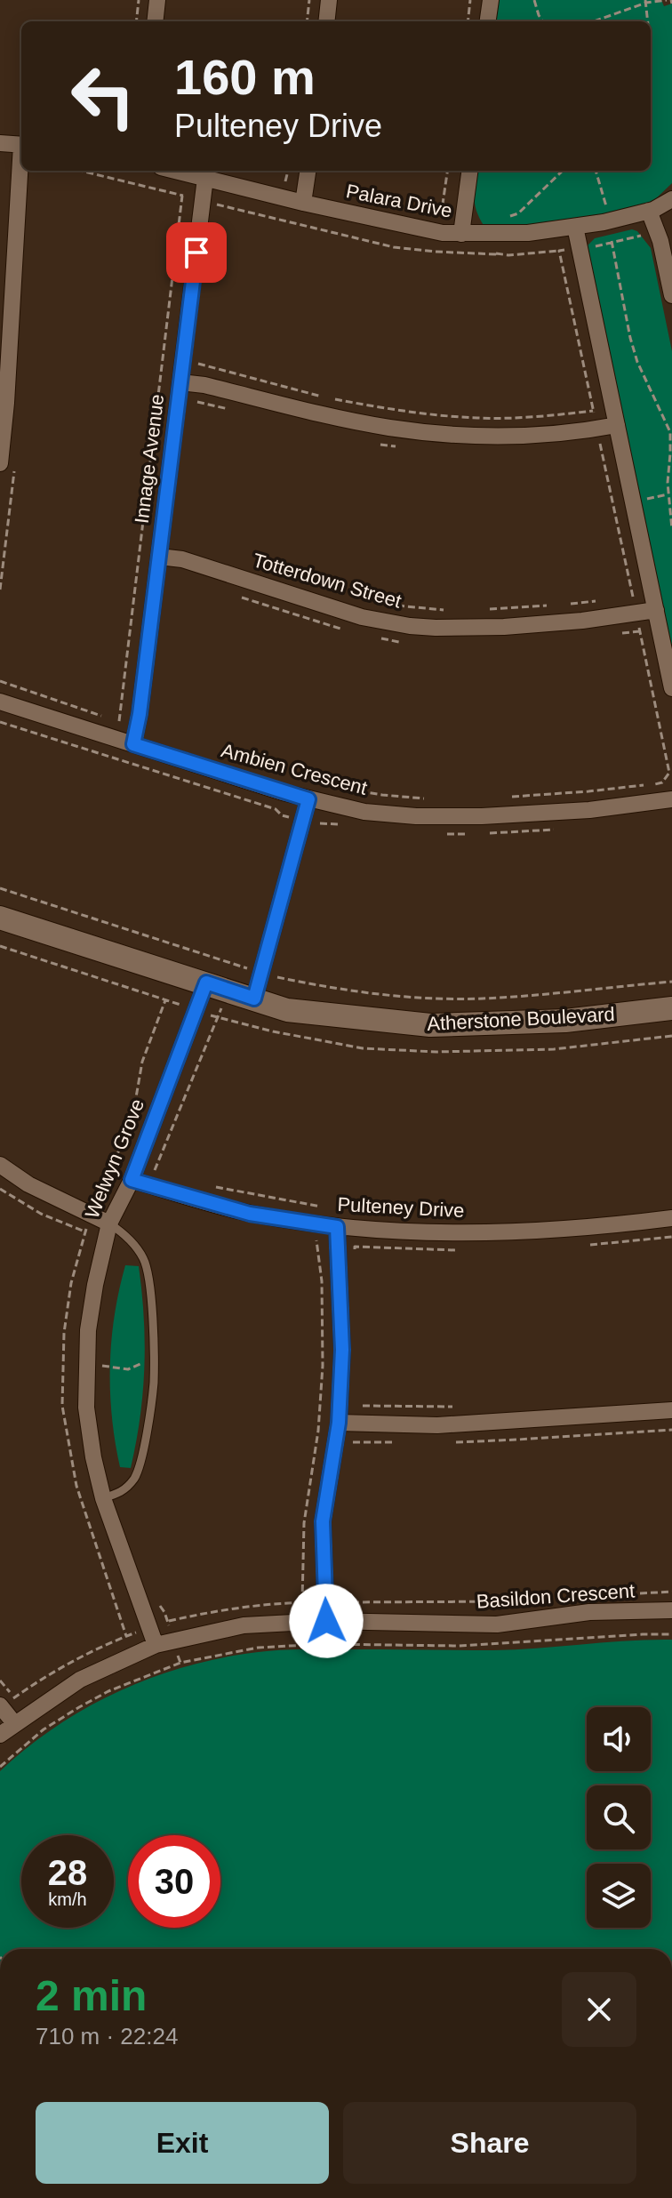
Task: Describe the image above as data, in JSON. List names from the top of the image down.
{
  "streets": {
    "street": [
      "Palara Drive",
      "Innage Avenue",
      "Totterdown Street",
      "Ambien Crescent",
      "Atherstone Boulevard",
      "Welwyn Grove",
      "Pulteney Drive",
      "Basildon Crescent"
    ]
  },
  "crossings": [
    ["Palara Drive", "Innage Avenue"],
    ["Innage Avenue", "Totterdown Street"],
    ["Innage Avenue", "Ambien Crescent"],
    ["Atherstone Boulevard", "Welwyn Grove"],
    ["Welwyn Grove", "Pulteney Drive"],
    ["Welwyn Grove", "Basildon Crescent"]
  ],
  "page": {
    "turn": ["160 m", "Pulteney Drive"],
    "speed": "28 km/h",
    "limit": "30",
    "heading": ["2 min", "710 m · 22:24"],
    "buttons": ["Exit", "Share"]
  }
}
